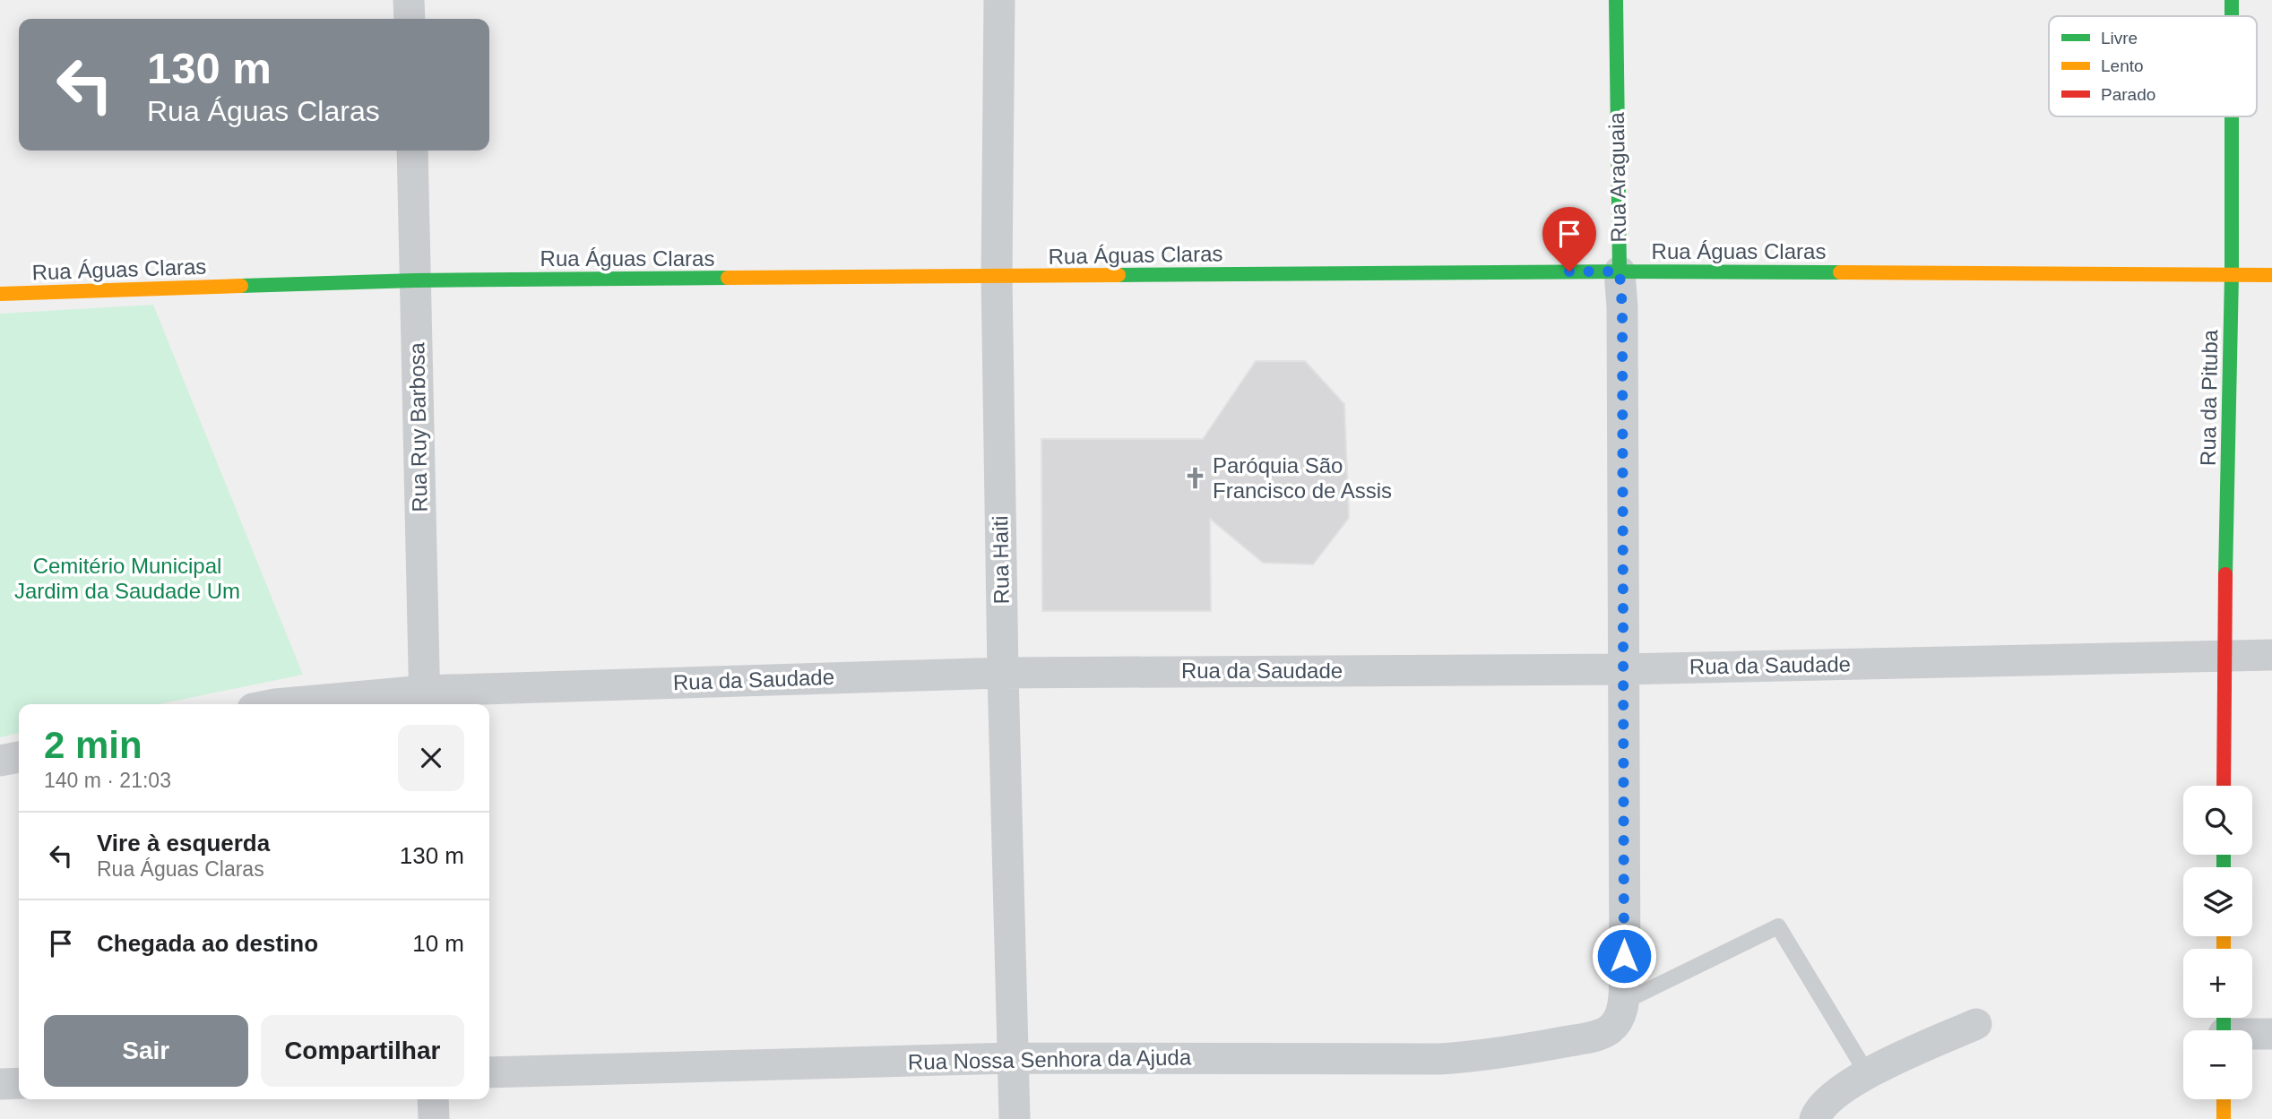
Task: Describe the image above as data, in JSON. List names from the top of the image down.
{
  "streets": {
    "street": [
      "Rua Araguaia",
      "Rua Águas Claras",
      "Rua da Pituba",
      "Rua Ruy Barbosa",
      "Rua Haiti",
      "Rua da Saudade",
      "Rua Nossa Senhora da Ajuda"
    ]
  },
  "crossings": [
    ["Rua Araguaia", "Rua Águas Claras"],
    ["Rua Araguaia", "Rua da Saudade"],
    ["Rua Araguaia", "Rua Nossa Senhora da Ajuda"],
    ["Rua Águas Claras", "Rua da Pituba"],
    ["Rua Águas Claras", "Rua Ruy Barbosa"],
    ["Rua Águas Claras", "Rua Haiti"],
    ["Rua da Pituba", "Rua da Saudade"],
    ["Rua Ruy Barbosa", "Rua da Saudade"],
    ["Rua Haiti", "Rua da Saudade"],
    ["Rua Haiti", "Rua Nossa Senhora da Ajuda"]
  ],
  "parks": ["Cemitério Municipal Jardim da Saudade Um"],
  "places": {
    "church": ["Paróquia São Francisco de Assis"]
  },
  "legend": ["Livre", "Lento", "Parado"],
  "page": {
    "turn": ["130 m", "Rua Águas Claras"],
    "heading": ["2 min", "140 m · 21:03"],
    "map_buttons": ["+", "−"],
    "list": [
      {
        "name": "Vire à esquerda",
        "note": "Rua Águas Claras",
        "value": "130 m"
      },
      {
        "name": "Chegada ao destino",
        "value": "10 m"
      }
    ],
    "buttons": ["Sair", "Compartilhar"]
  }
}
